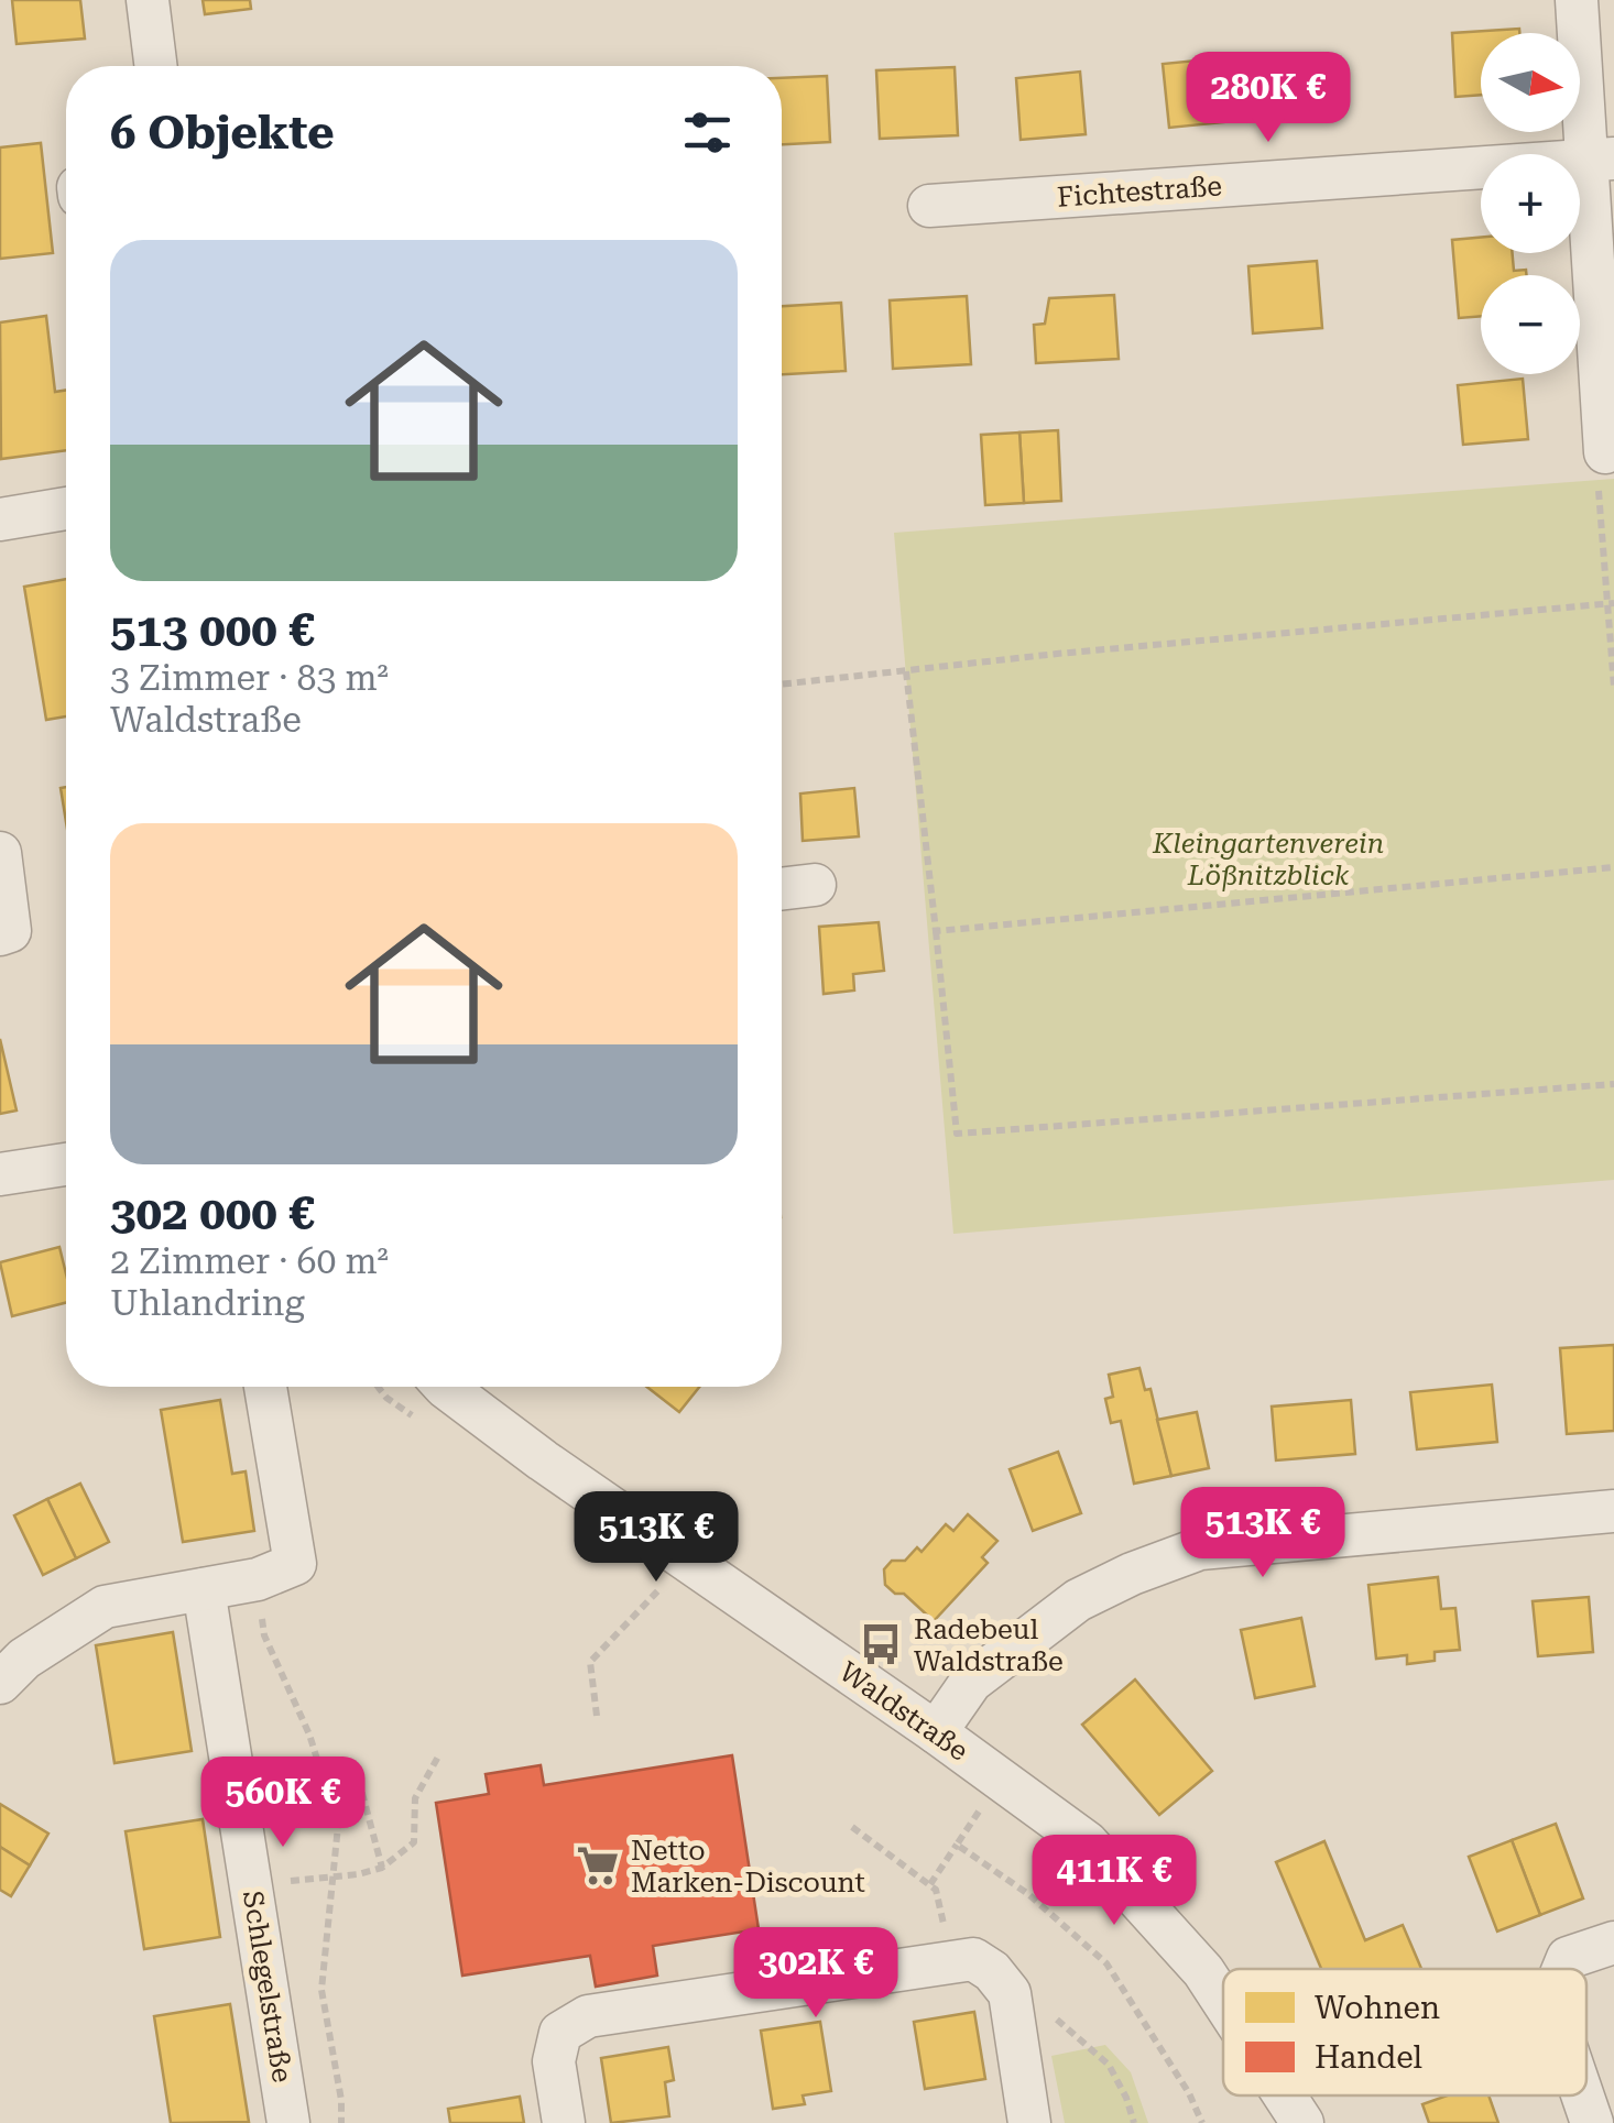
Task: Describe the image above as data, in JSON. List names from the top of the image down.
{
  "streets": {
    "street": ["Fichtestraße", "Waldstraße", "Schlegelstraße"]
  },
  "parks": ["Kleingartenverein Lößnitzblick"],
  "places": {
    "bus stop": ["Radebeul Waldstraße"],
    "supermarket": ["Netto Marken-Discount"]
  },
  "legend": ["Wohnen", "Handel"],
  "north": "right",
  "page": {
    "map_buttons": ["+", "−"],
    "price": [
      "280K €",
      "513K €",
      "513K €",
      "560K €",
      "411K €",
      "302K €"
    ],
    "heading": "6 Objekte",
    "list": [
      {
        "name": "513 000 €",
        "note": "3 Zimmer · 83 m² · Waldstraße"
      },
      {
        "name": "302 000 €",
        "note": "2 Zimmer · 60 m² · Uhlandring"
      }
    ]
  }
}
